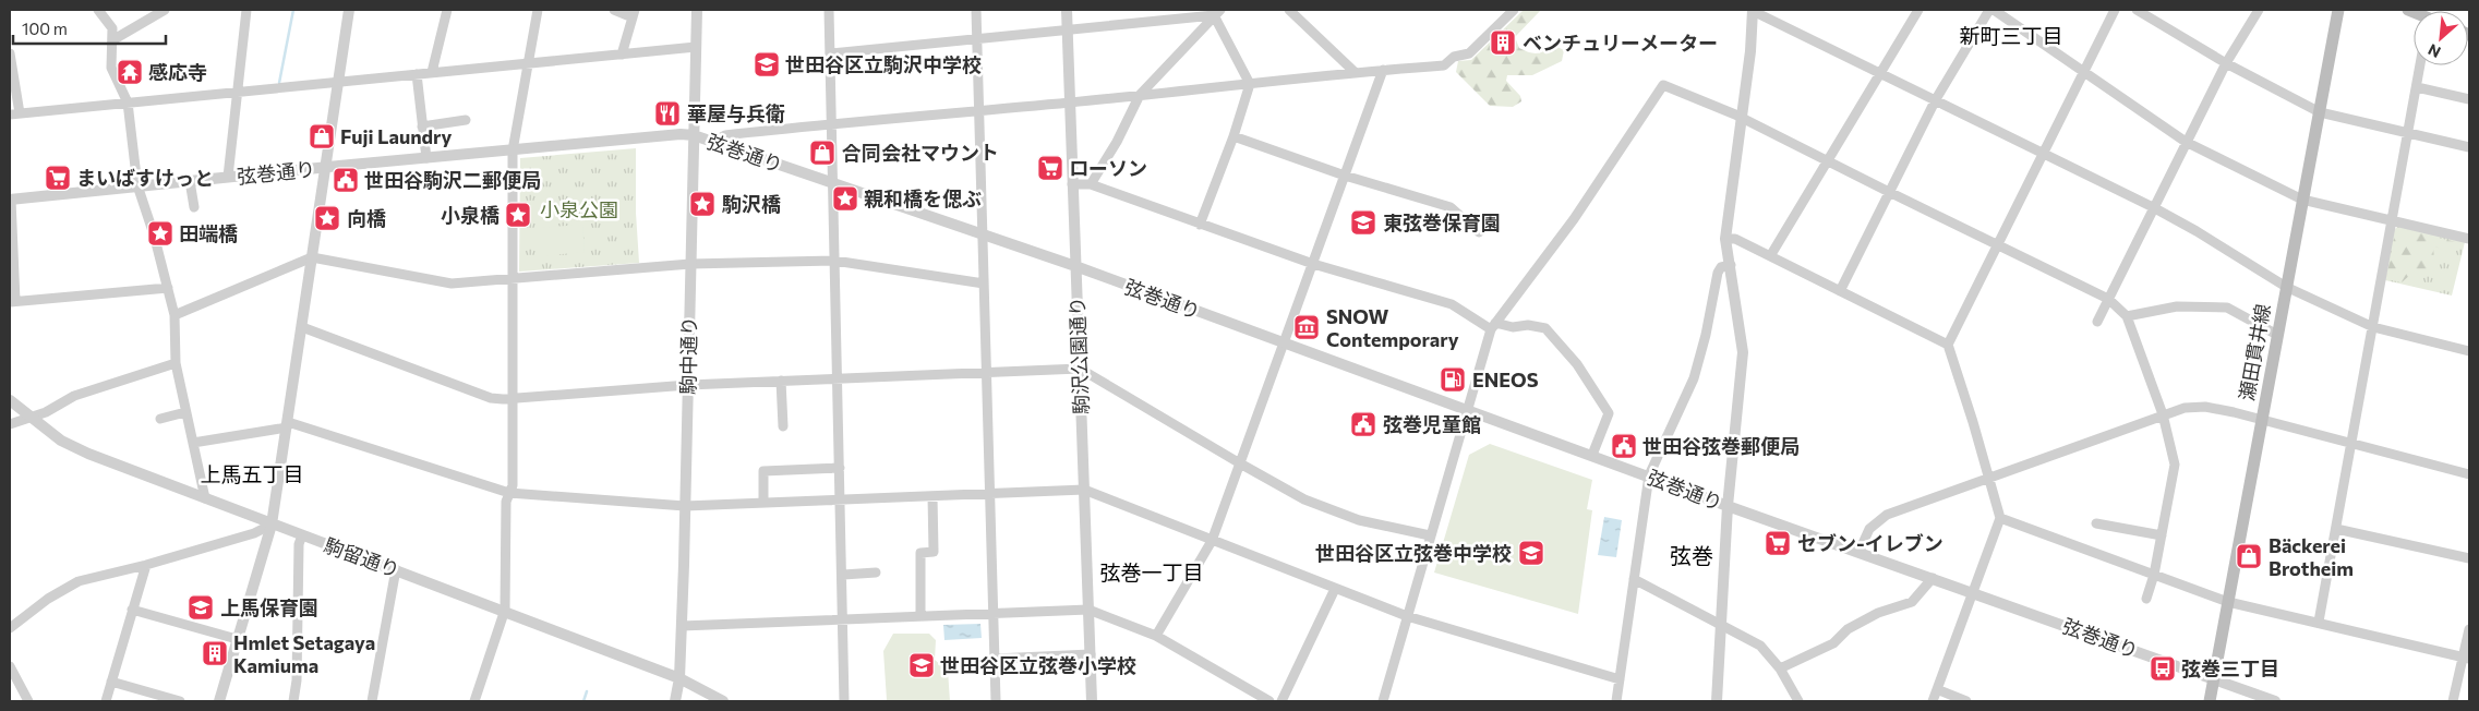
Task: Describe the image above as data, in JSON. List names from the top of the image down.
{
  "streets": {
    "main road": ["瀬田貫井線"],
    "street": [
      "弦巻通り",
      "駒中通り",
      "駒沢公園通り",
      "駒留通り"
    ]
  },
  "crossings": [
    ["弦巻通り", "瀬田貫井線"],
    ["弦巻通り", "駒中通り"],
    ["弦巻通り", "駒沢公園通り"],
    ["駒中通り", "駒留通り"]
  ],
  "districts": [
    "新町三丁目",
    "上馬五丁目",
    "弦巻",
    "弦巻一丁目"
  ],
  "parks": ["小泉公園"],
  "places": {
    "building": ["ベンチュリーメーター", "Hmlet Setagaya Kamiuma"],
    "school or university": [
      "世田谷区立駒沢中学校",
      "東弦巻保育園",
      "世田谷区立弦巻中学校",
      "上馬保育園",
      "世田谷区立弦巻小学校"
    ],
    "temple": ["感応寺"],
    "restaurant": ["華屋与兵衛"],
    "shop": ["Fuji Laundry", "合同会社マウント", "Bäckerei Brotheim"],
    "supermarket": ["ローソン", "まいばすけっと", "セブン-イレブン"],
    "public building": ["世田谷駒沢二郵便局", "弦巻児童館", "世田谷弦巻郵便局"],
    "place": [
      "親和橋を偲ぶ",
      "駒沢橋",
      "小泉橋",
      "向橋",
      "田端橋"
    ],
    "museum": ["SNOW Contemporary"],
    "fuel station": ["ENEOS"],
    "bus stop": ["弦巻三丁目"]
  },
  "scale_bar": "100 m",
  "north": "bottom left"
}
